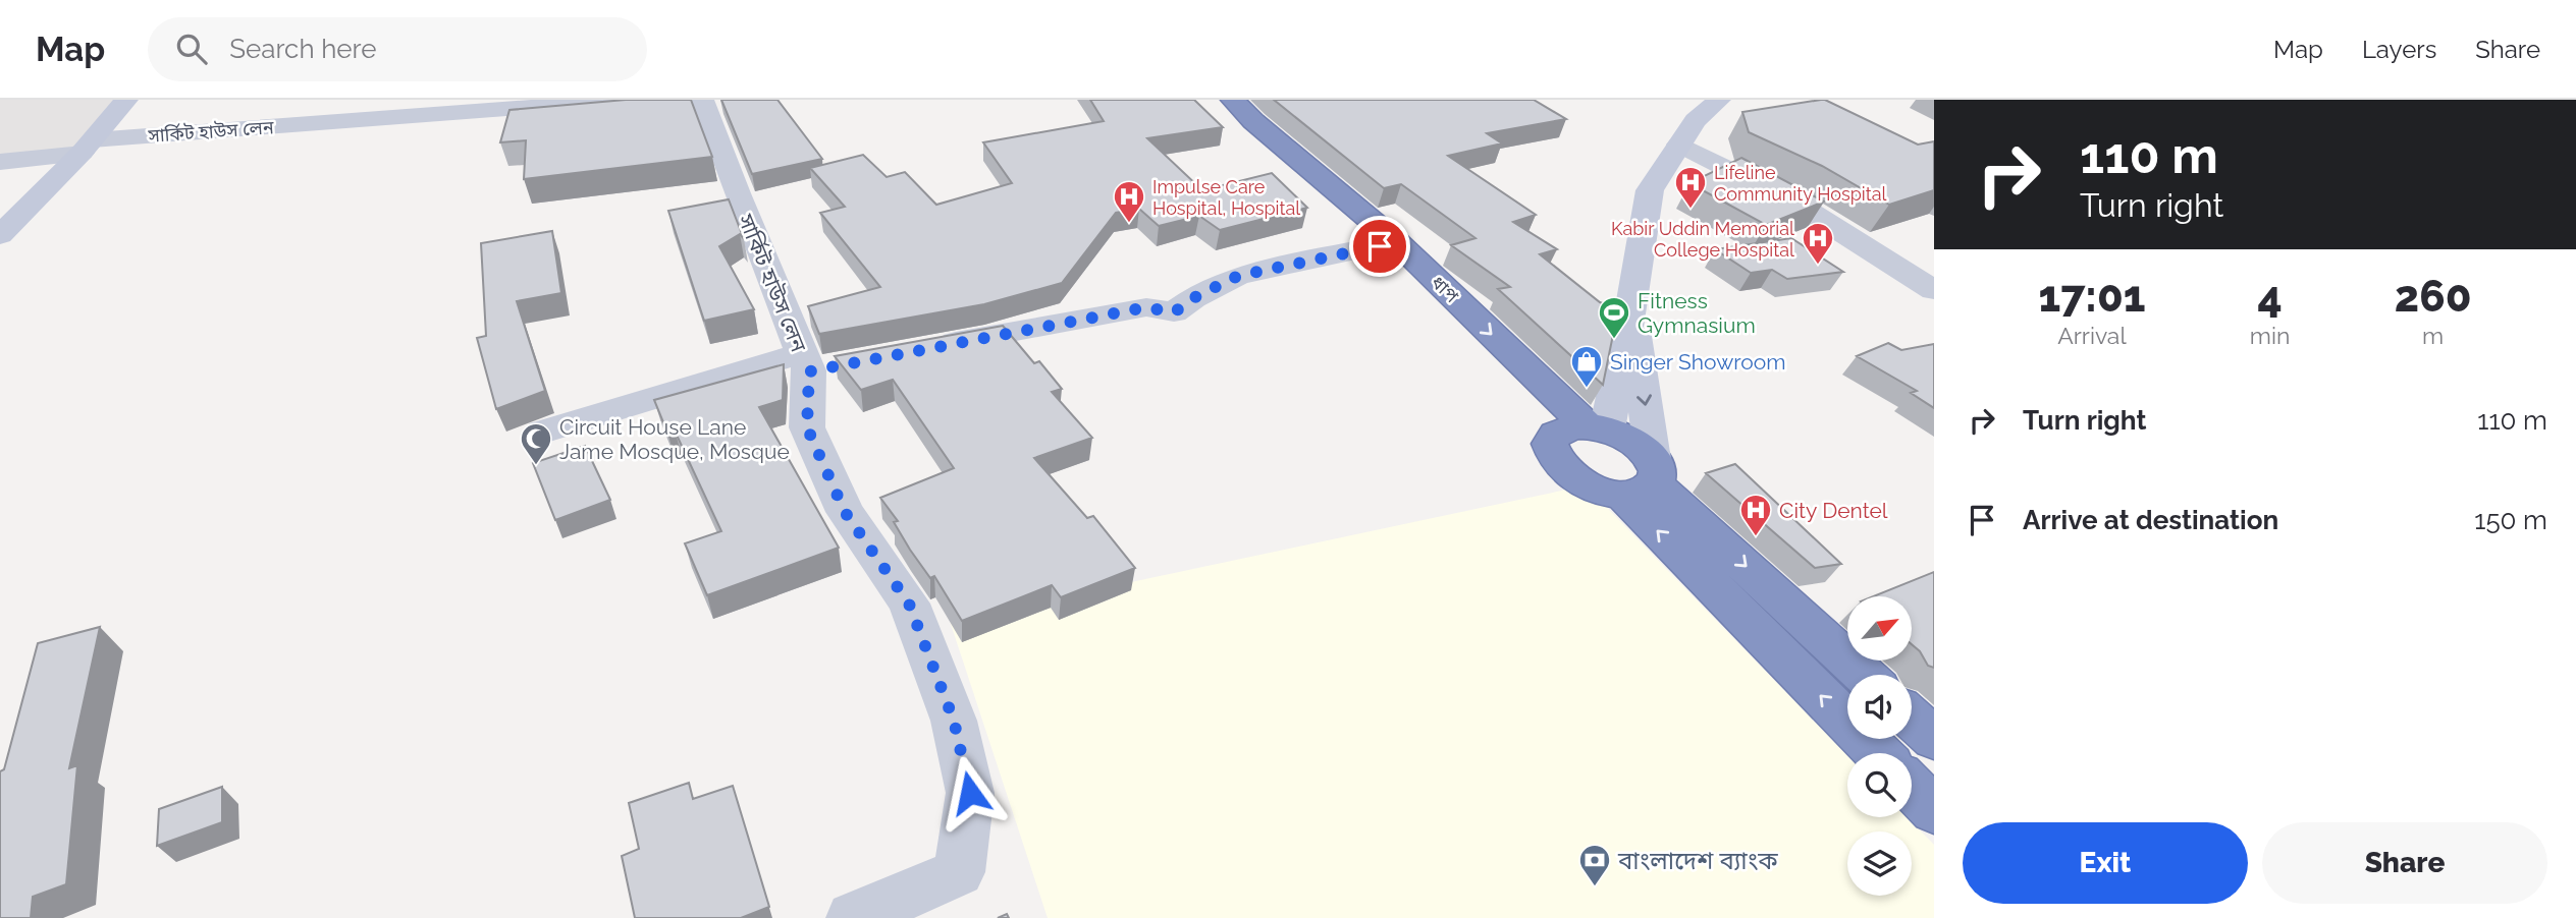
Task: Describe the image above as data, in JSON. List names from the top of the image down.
{
  "streets": {
    "highway": ["ধাপ"],
    "street": ["সার্কিট হাউস লেন"]
  },
  "places": {
    "hospital": [
      "Lifeline Community Hospital",
      "Impulse Care Hospital, Hospital",
      "Kabir Uddin Memorial College Hospital",
      "City Dentel"
    ],
    "sports": ["Fitness Gymnasium"],
    "shop": ["Singer Showroom"],
    "mosque": ["Circuit House Lane Jame Mosque, Mosque"],
    "bank": ["বাংলাদেশ ব্যাংক"]
  },
  "north": "top right",
  "page": {
    "header": "Map",
    "search": "Search here",
    "nav": ["Map", "Layers", "Share"],
    "turn": ["110 m", "Turn right"],
    "eta": [
      "17:01",
      "Arrival",
      "4",
      "min",
      "260",
      "m"
    ],
    "list": [
      {
        "name": "Turn right",
        "value": "110 m"
      },
      {
        "name": "Arrive at destination",
        "value": "150 m"
      }
    ],
    "buttons": ["Exit", "Share"]
  }
}
